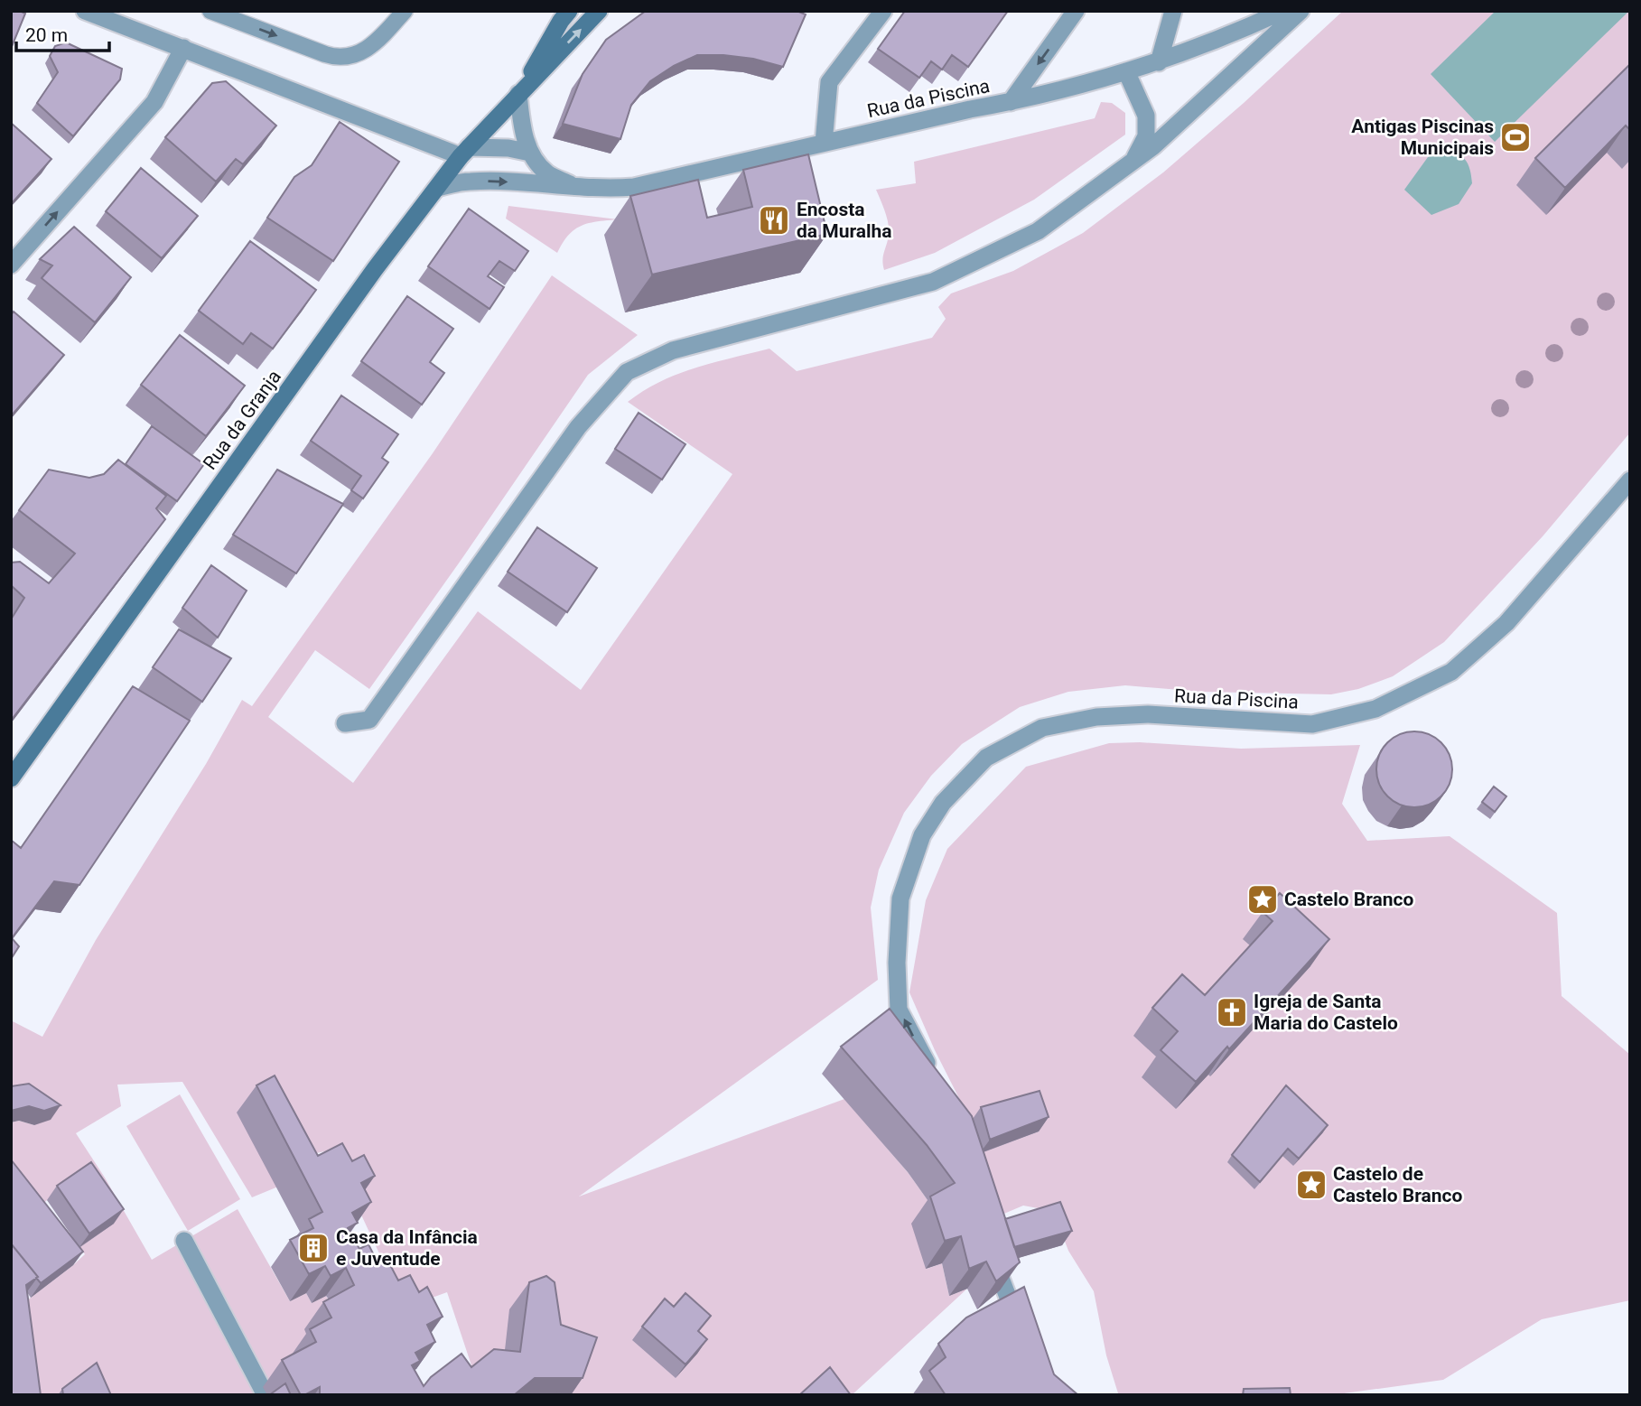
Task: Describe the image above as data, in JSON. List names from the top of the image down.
{
  "streets": {
    "main road": ["Rua da Granja"],
    "street": ["Rua da Piscina"]
  },
  "crossings": [
    ["Rua da Piscina", "Rua da Granja"]
  ],
  "one_way": ["Rua da Piscina"],
  "places": {
    "sports": ["Antigas Piscinas Municipais"],
    "restaurant": ["Encosta da Muralha"],
    "place": ["Castelo Branco", "Castelo de Castelo Branco"],
    "church": ["Igreja de Santa Maria do Castelo"],
    "building": ["Casa da Infância e Juventude"]
  },
  "scale_bar": "20 m"
}
